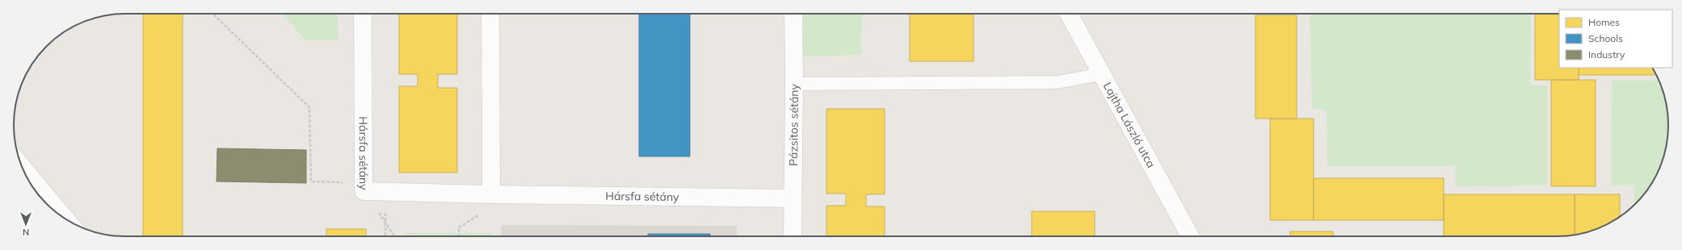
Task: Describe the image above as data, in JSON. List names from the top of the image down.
{
  "streets": {
    "street": ["Pázsitos sétány", "Lajtha László utca", "Hársfa sétány"]
  },
  "crossings": [
    ["Pázsitos sétány", "Hársfa sétány"]
  ],
  "legend": ["Homes", "Schools", "Industry"],
  "north": "bottom"
}
